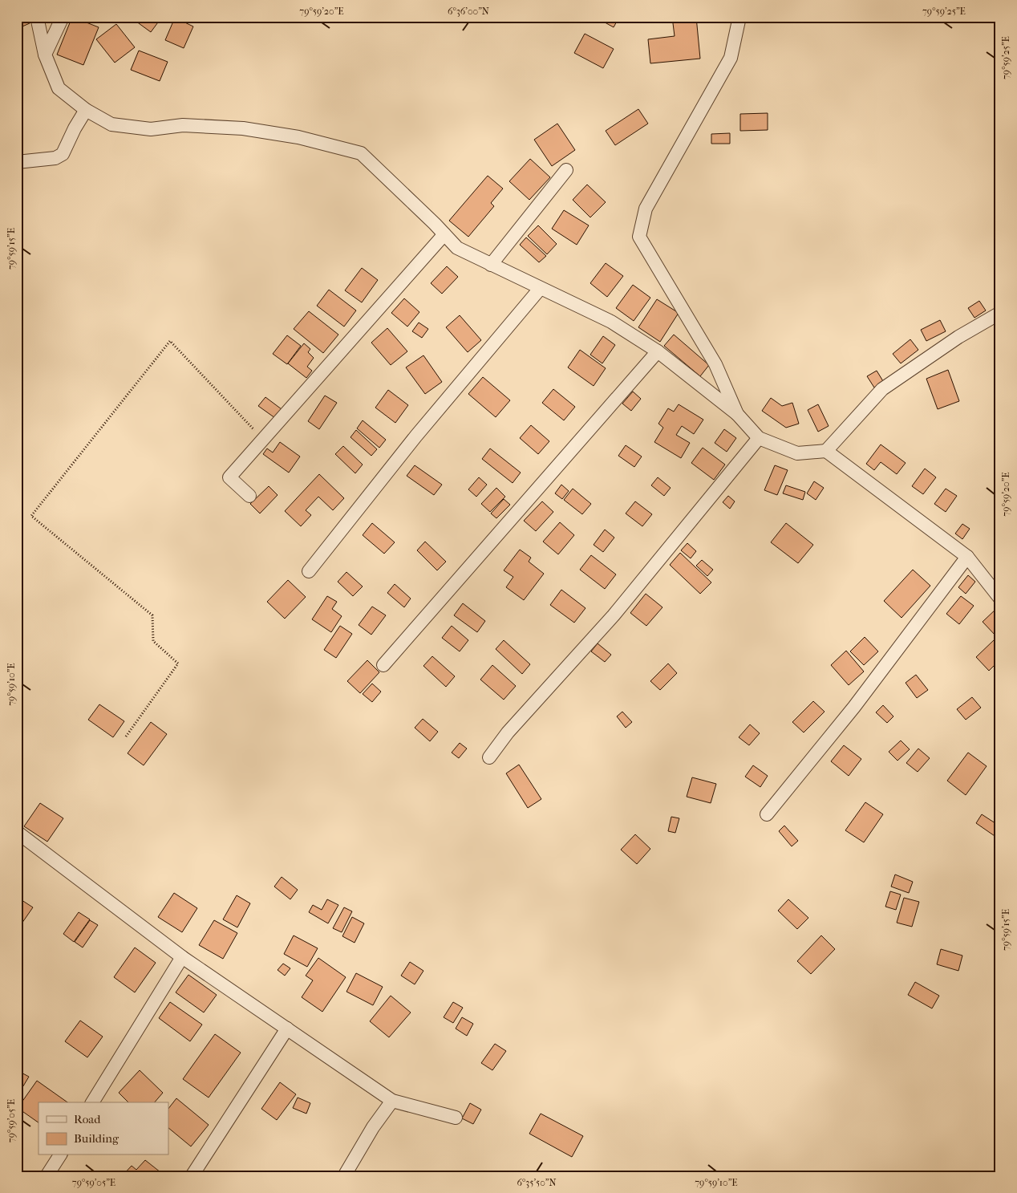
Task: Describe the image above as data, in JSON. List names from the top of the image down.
{
  "legend": ["Road", "Building"],
  "coordinates": [
    "79°59'20\"E",
    "6°36'00\"N",
    "79°59'25\"E",
    "79°59'15\"E",
    "79°59'10\"E",
    "79°59'05\"E",
    "6°35'50\"N"
  ]
}
